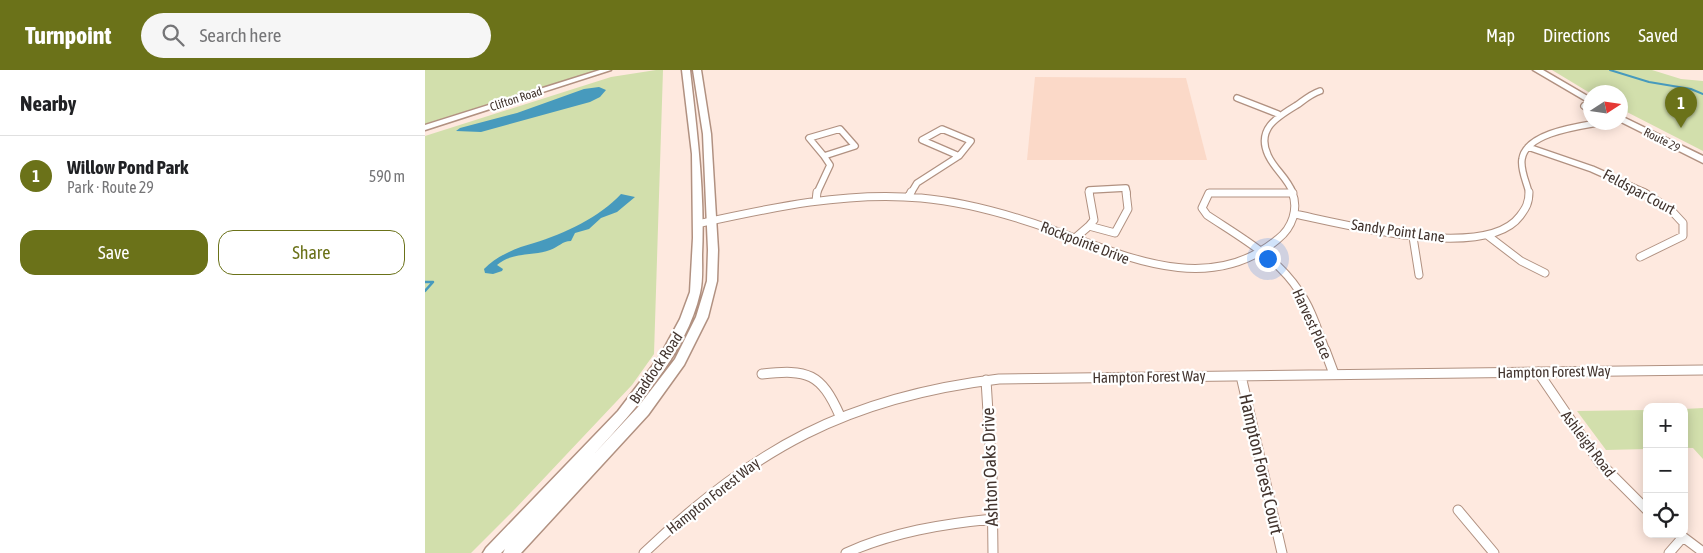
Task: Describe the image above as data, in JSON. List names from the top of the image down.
{
  "streets": {
    "main road": ["Clifton Road", "Route 29", "Braddock Road"],
    "street": [
      "Feldspar Court",
      "Sandy Point Lane",
      "Rockpointe Drive",
      "Harvest Place",
      "Hampton Forest Way",
      "Ashleigh Road",
      "Hampton Forest Court",
      "Ashton Oaks Drive"
    ]
  },
  "crossings": [
    ["Feldspar Court", "Sandy Point Lane"],
    ["Sandy Point Lane", "Rockpointe Drive"],
    ["Rockpointe Drive", "Harvest Place"],
    ["Rockpointe Drive", "Braddock Road"],
    ["Harvest Place", "Hampton Forest Way"],
    ["Hampton Forest Way", "Ashleigh Road"],
    ["Hampton Forest Way", "Hampton Forest Court"],
    ["Hampton Forest Way", "Ashton Oaks Drive"]
  ],
  "north": "right",
  "page": {
    "header": "Turnpoint",
    "search": "Search here",
    "nav": ["Map", "Directions", "Saved"],
    "heading": "Nearby",
    "pins": "1",
    "list": [
      {
        "mark": "1",
        "name": "Willow Pond Park",
        "note": "Park · Route 29",
        "value": "590 m"
      }
    ],
    "buttons": ["Save", "Share"],
    "map_buttons": ["+", "−"]
  }
}
